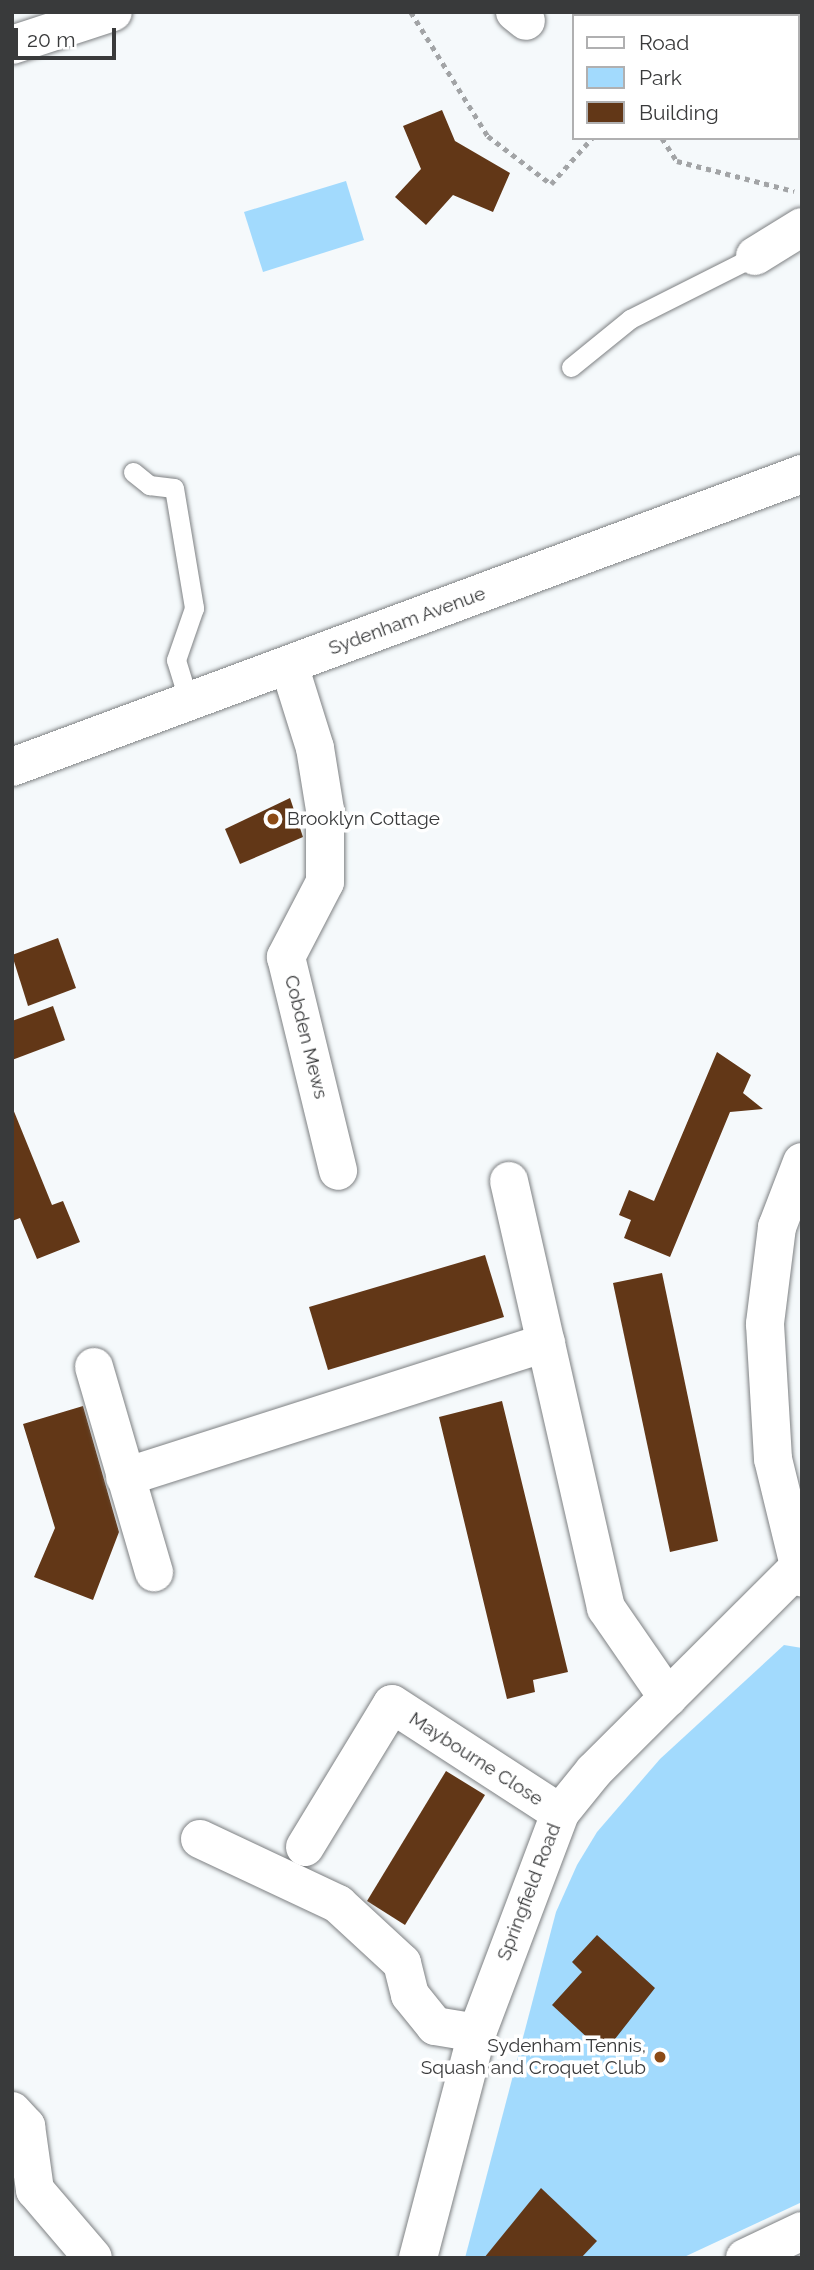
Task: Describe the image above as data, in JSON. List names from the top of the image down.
{
  "streets": {
    "street": [
      "Sydenham Avenue",
      "Cobden Mews",
      "Maybourne Close",
      "Springfield Road"
    ]
  },
  "crossings": [
    ["Sydenham Avenue", "Cobden Mews"],
    ["Maybourne Close", "Springfield Road"]
  ],
  "places": ["Brooklyn Cottage", "Sydenham Tennis, Squash and Croquet Club"],
  "legend": ["Road", "Park", "Building"],
  "scale_bar": "20 m"
}
